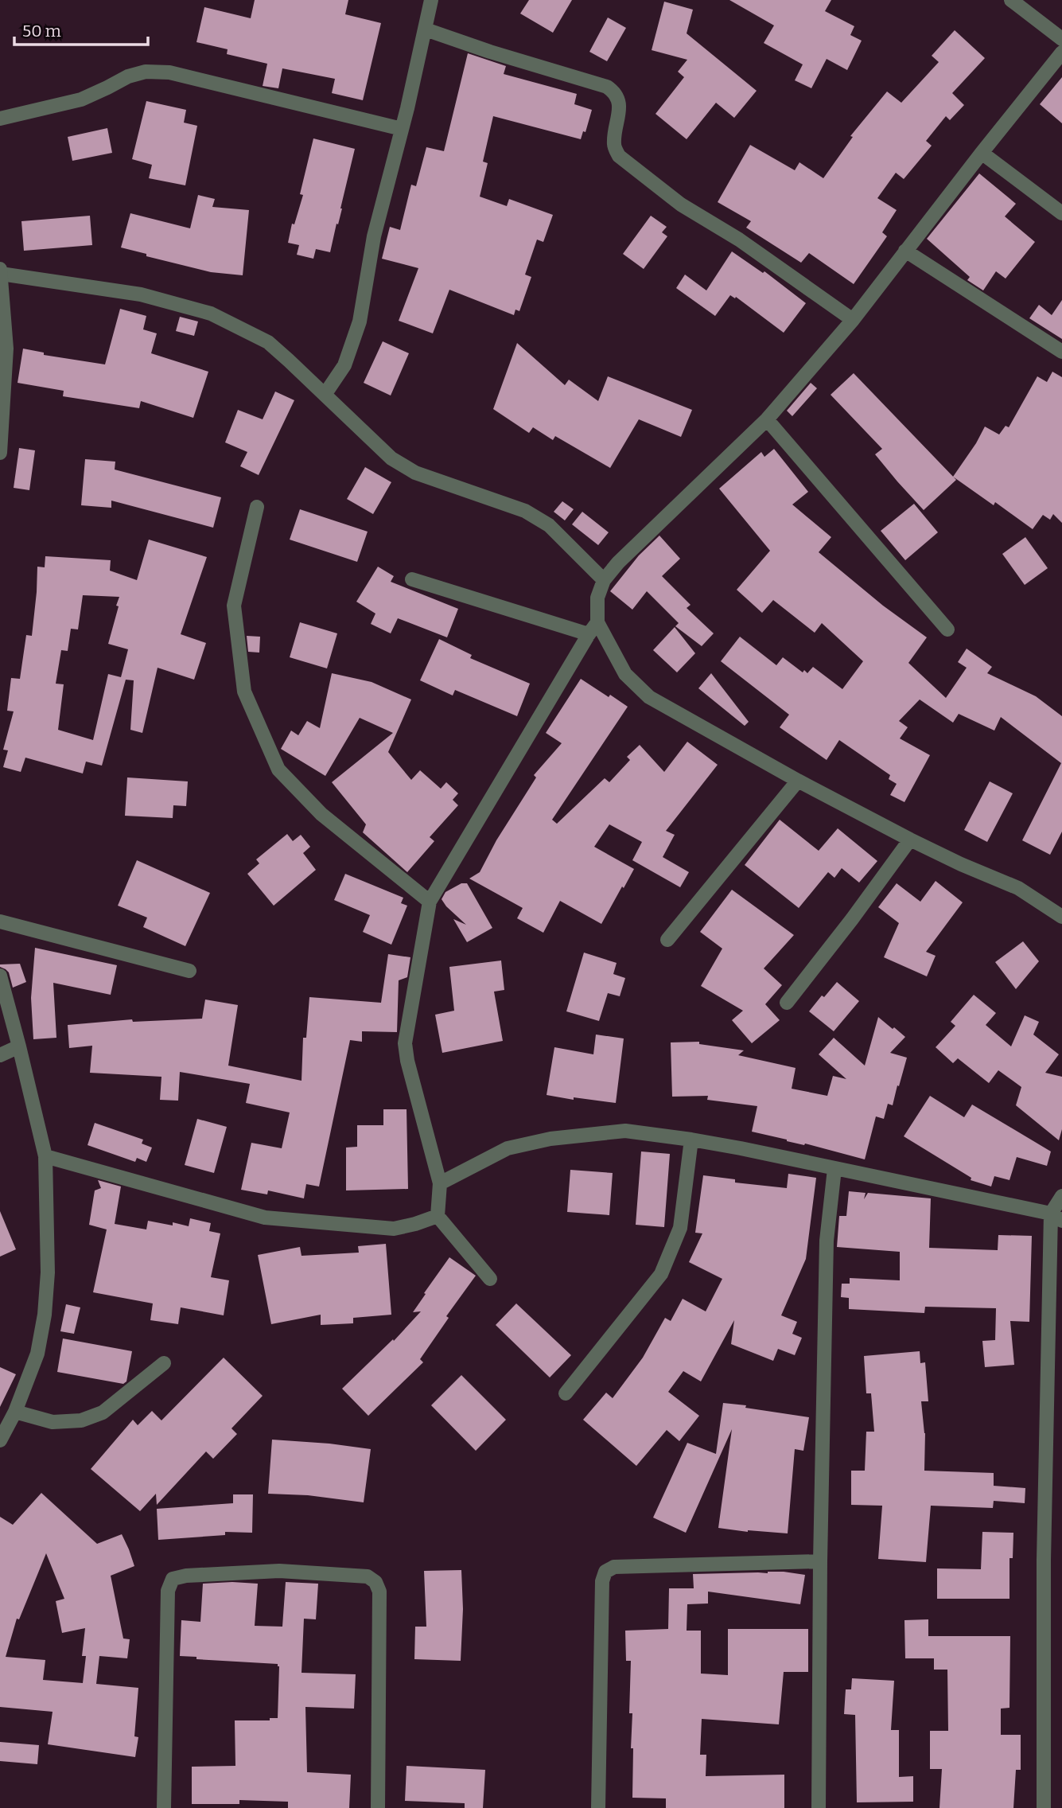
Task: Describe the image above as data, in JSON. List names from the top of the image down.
{
  "scale_bar": "50 m"
}
